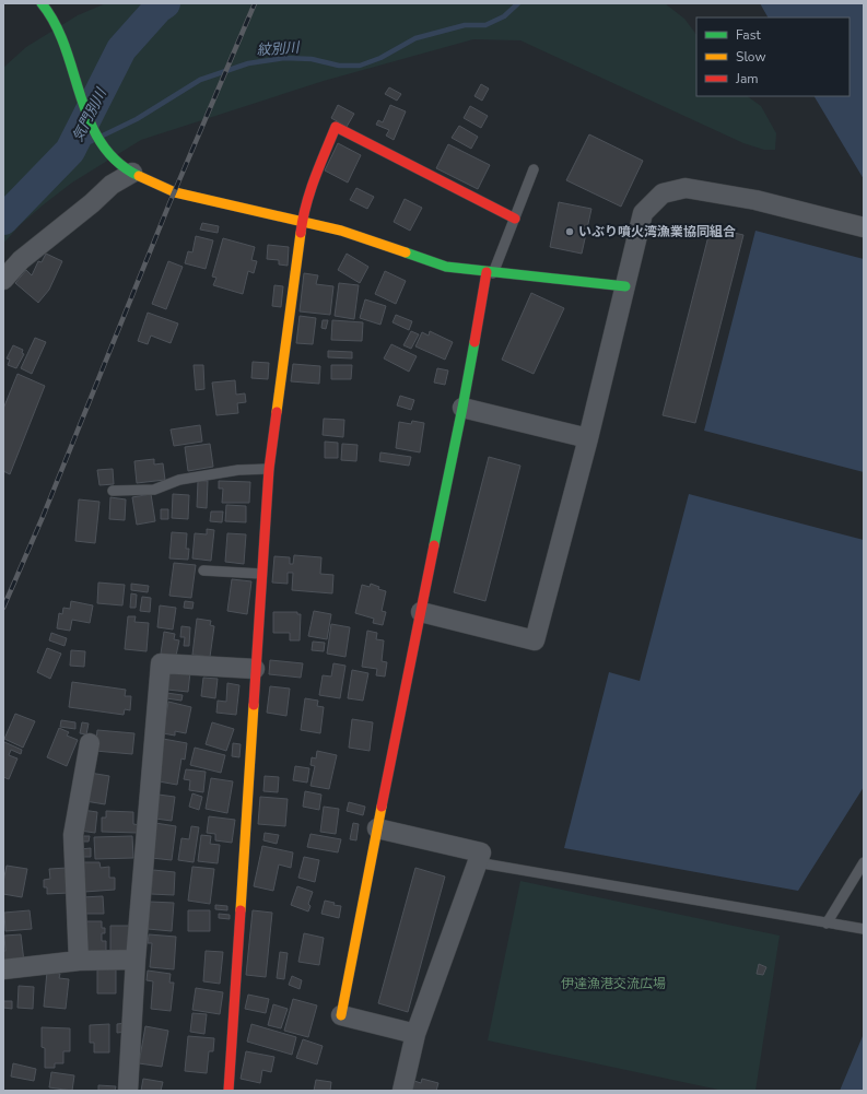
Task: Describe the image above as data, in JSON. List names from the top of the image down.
{
  "water": ["紋別川", "気門別川"],
  "parks": ["伊達漁港交流広場"],
  "places": ["いぶり噴火湾漁業協同組合"],
  "legend": ["Fast", "Slow", "Jam"]
}
